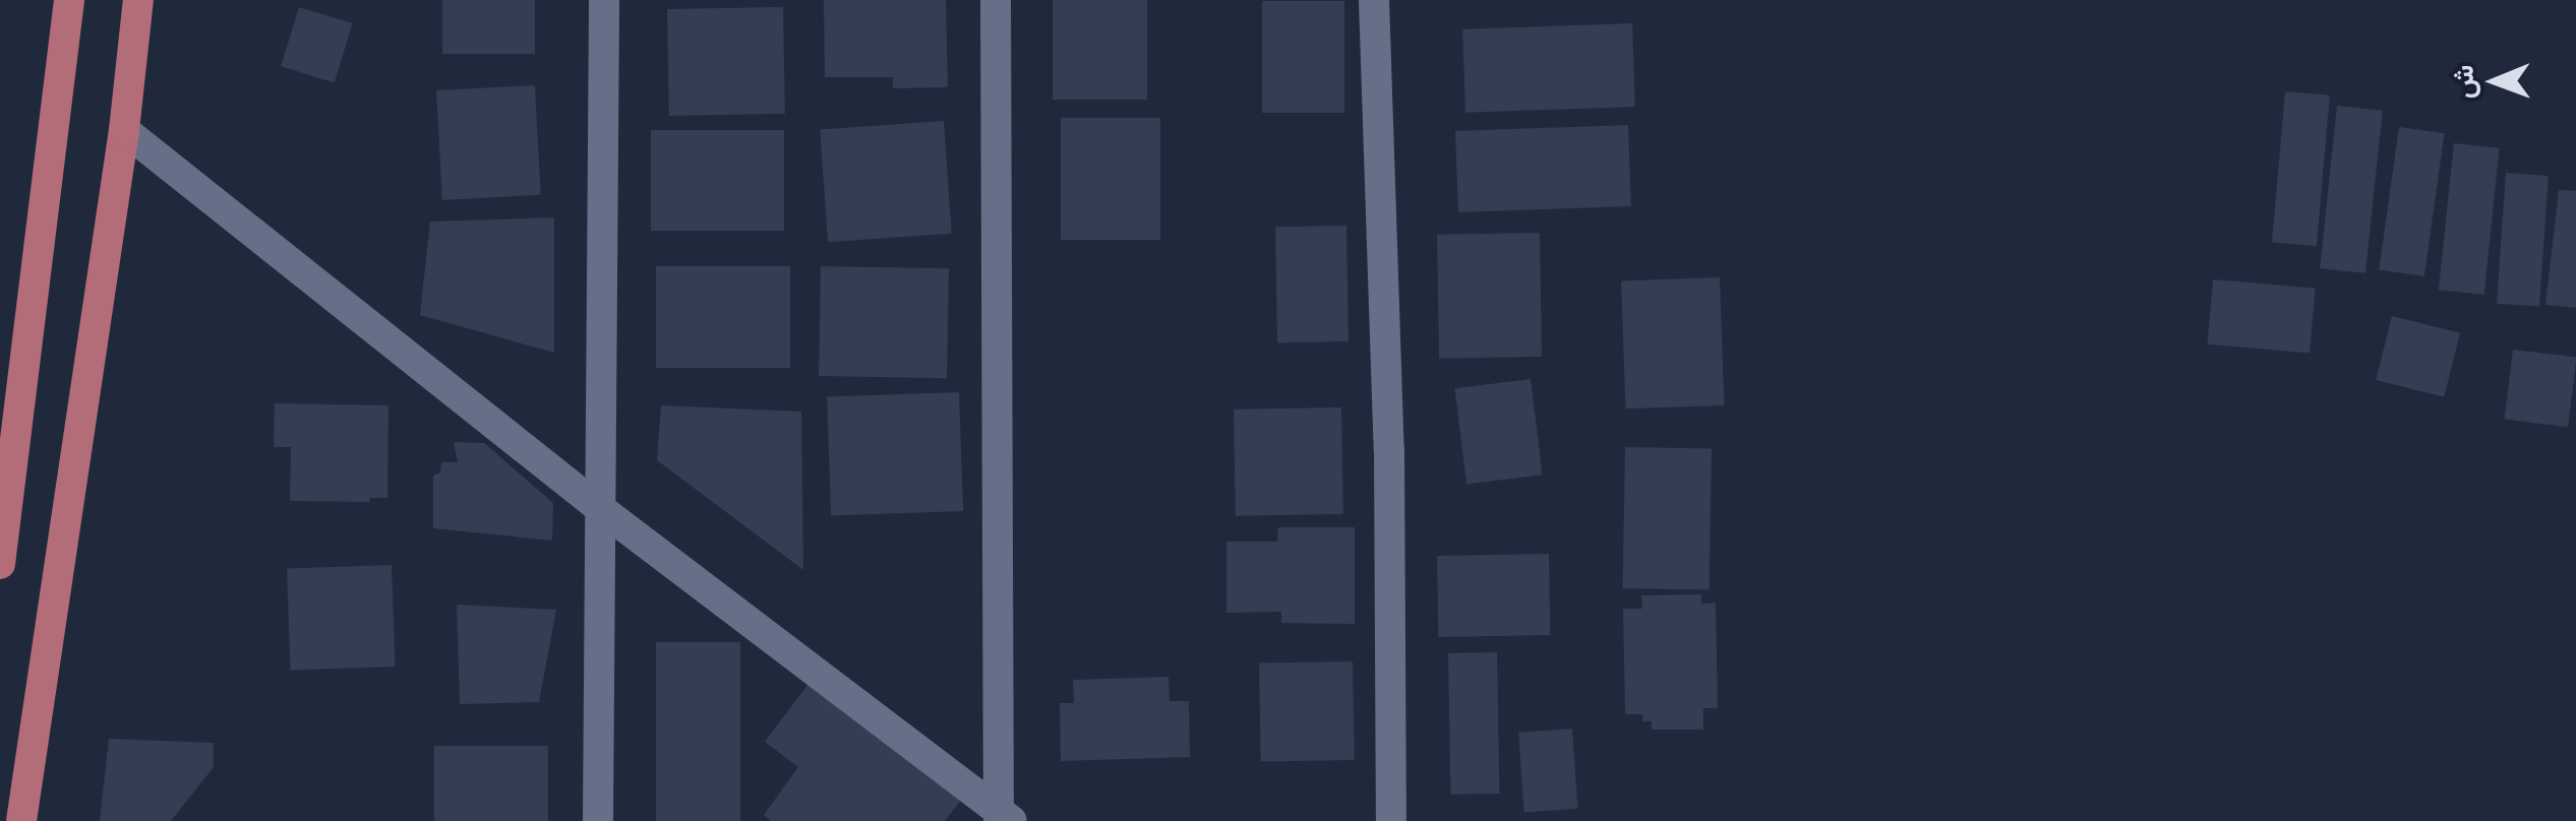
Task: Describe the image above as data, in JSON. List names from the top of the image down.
{
  "north": "left"
}
